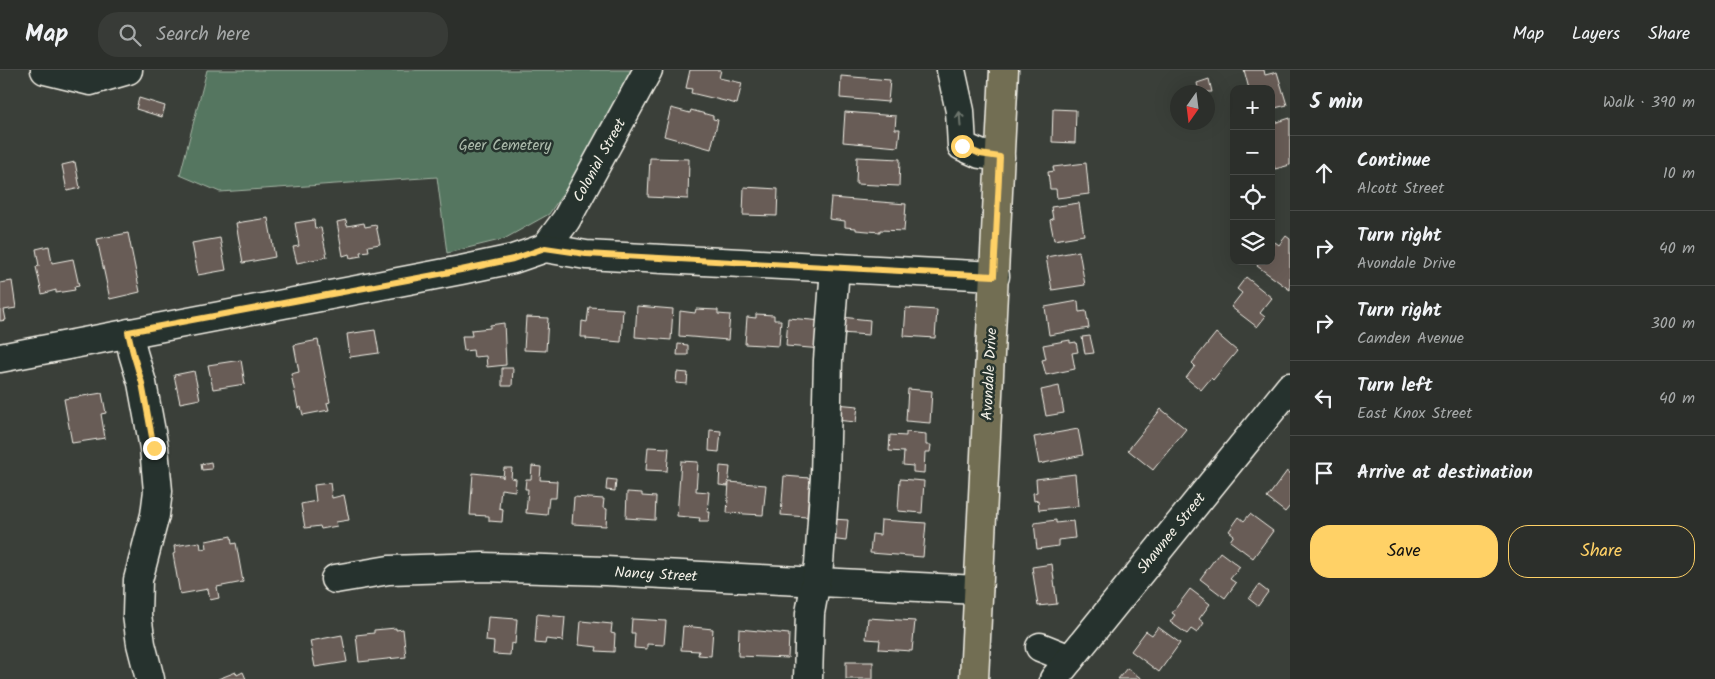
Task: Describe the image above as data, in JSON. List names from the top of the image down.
{
  "streets": {
    "main road": ["Avondale Drive"],
    "street": ["Colonial Street", "Shawnee Street", "Nancy Street"]
  },
  "crossings": [
    ["Avondale Drive", "Nancy Street"]
  ],
  "parks": ["Geer Cemetery"],
  "north": "bottom",
  "page": {
    "header": "Map",
    "search": "Search here",
    "nav": ["Map", "Layers", "Share"],
    "heading": ["5 min", "Walk · 390 m"],
    "map_buttons": ["+", "−"],
    "list": [
      ["Continue", "Alcott Street", "10 m"],
      ["Turn right", "Avondale Drive", "40 m"],
      ["Turn right", "Camden Avenue", "300 m"],
      ["Turn left", "East Knox Street", "40 m"],
      "Arrive at destination"
    ],
    "buttons": ["Save", "Share"]
  }
}
